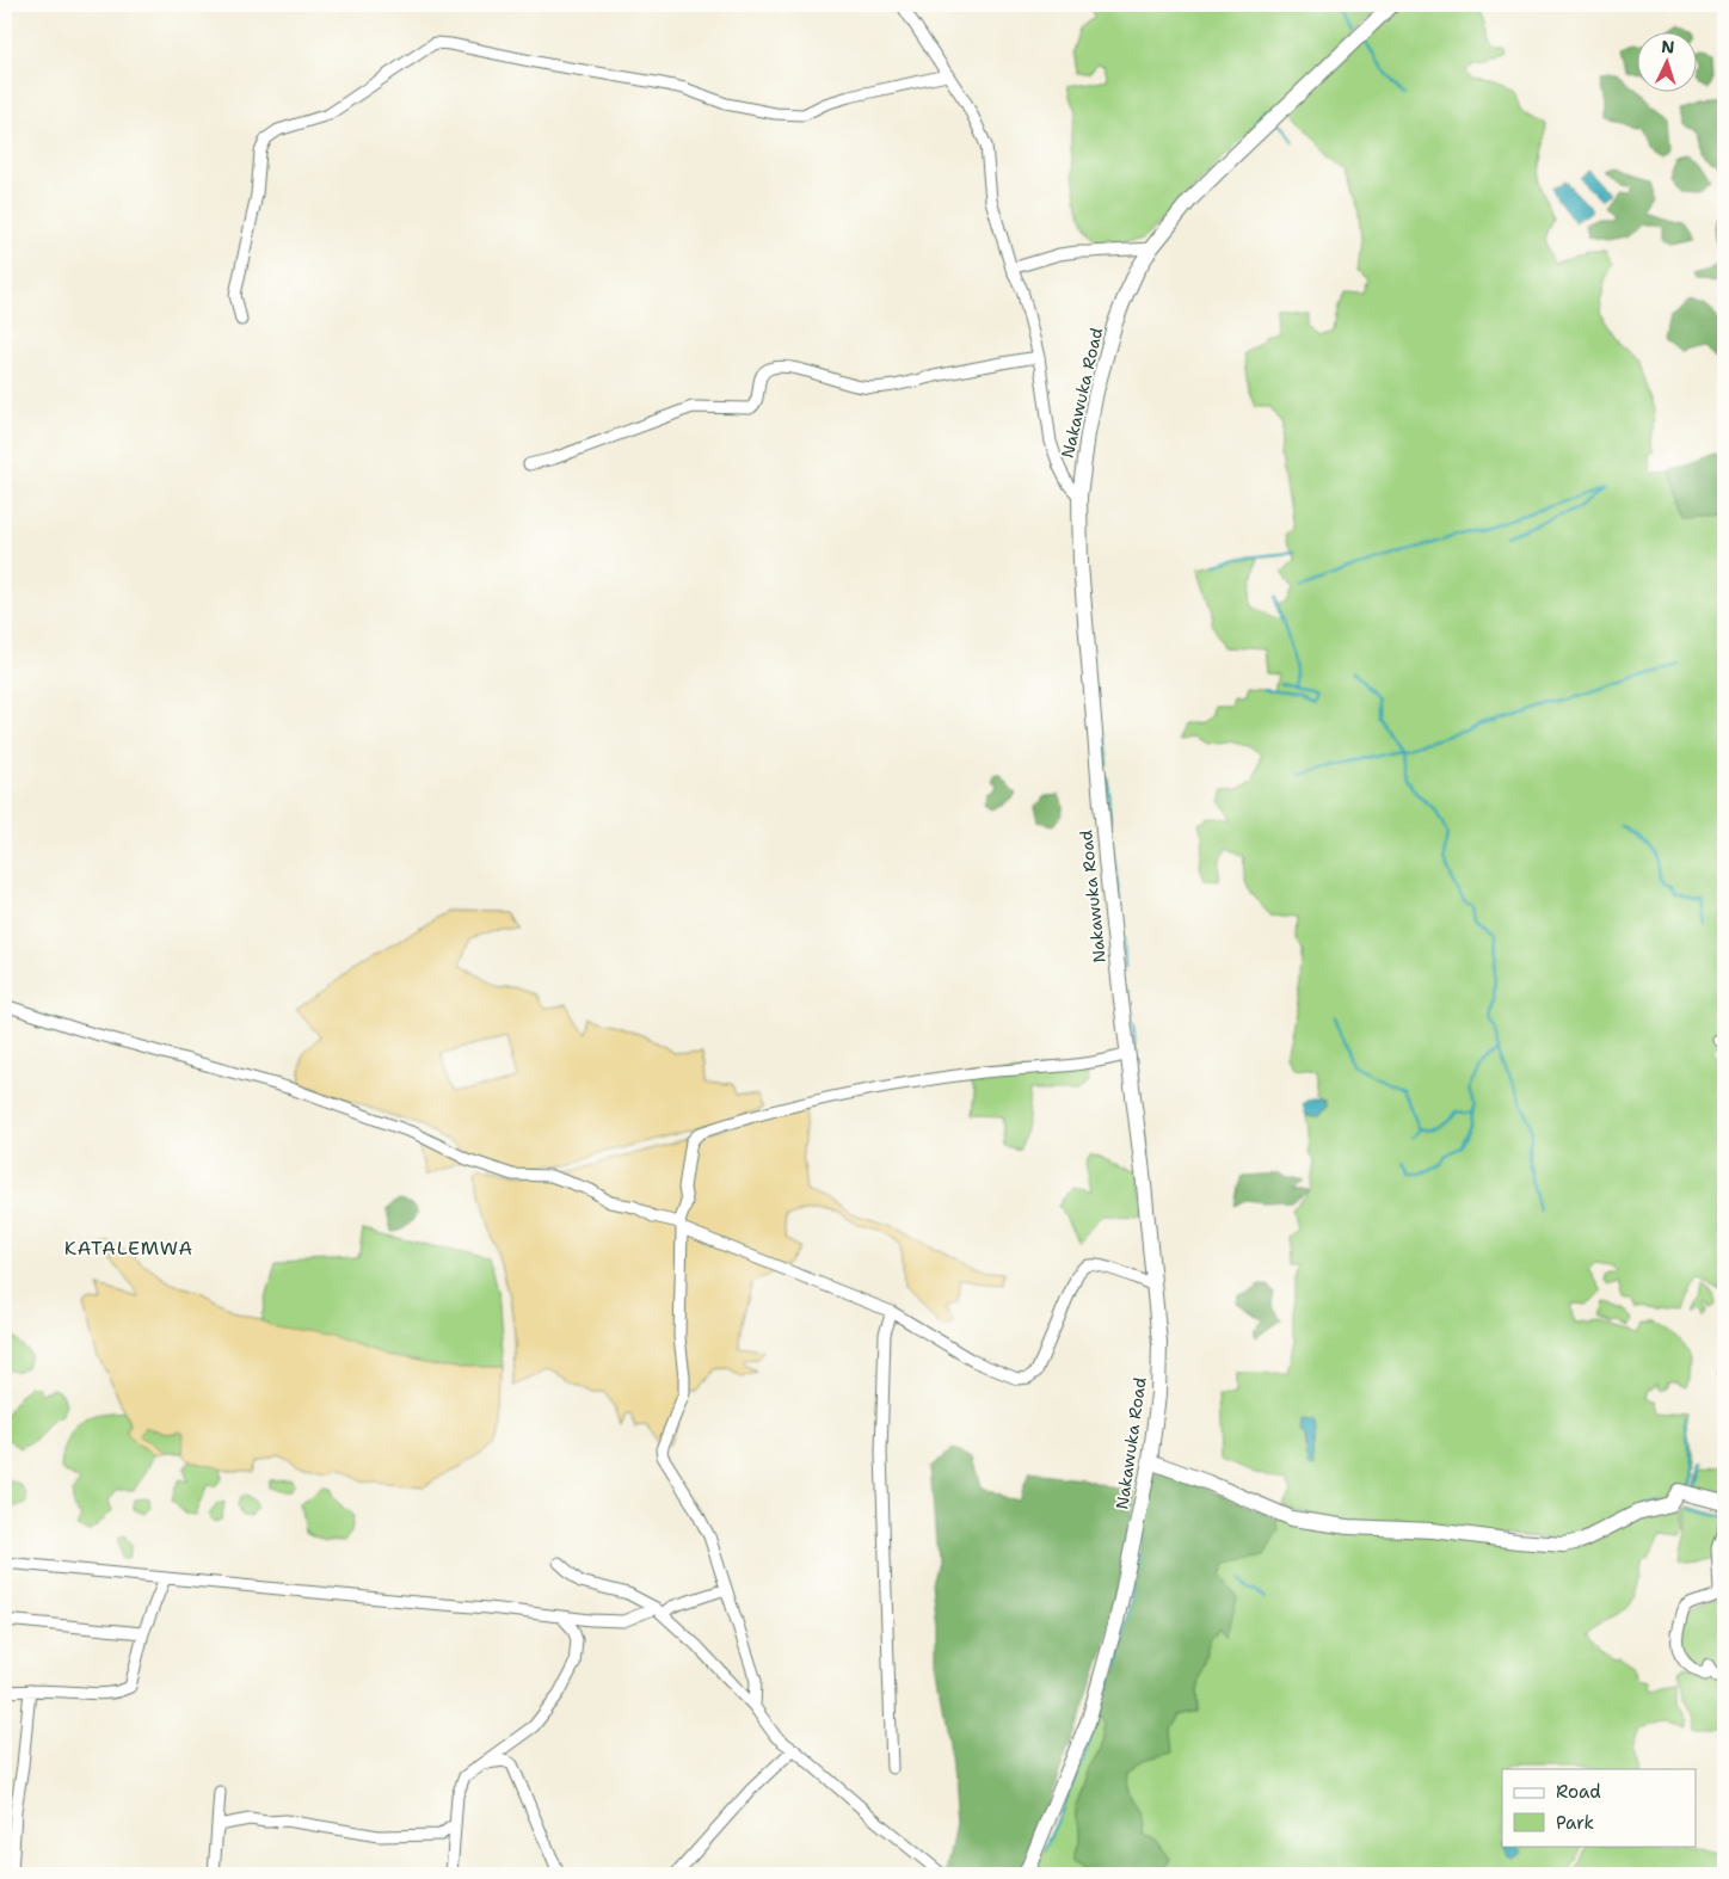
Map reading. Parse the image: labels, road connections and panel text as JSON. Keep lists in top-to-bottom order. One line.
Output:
{"streets":{"main road":["Nakawuka Road"]},"districts":["KATALEMWA"],"legend":["Road","Park"],"north":"top"}
